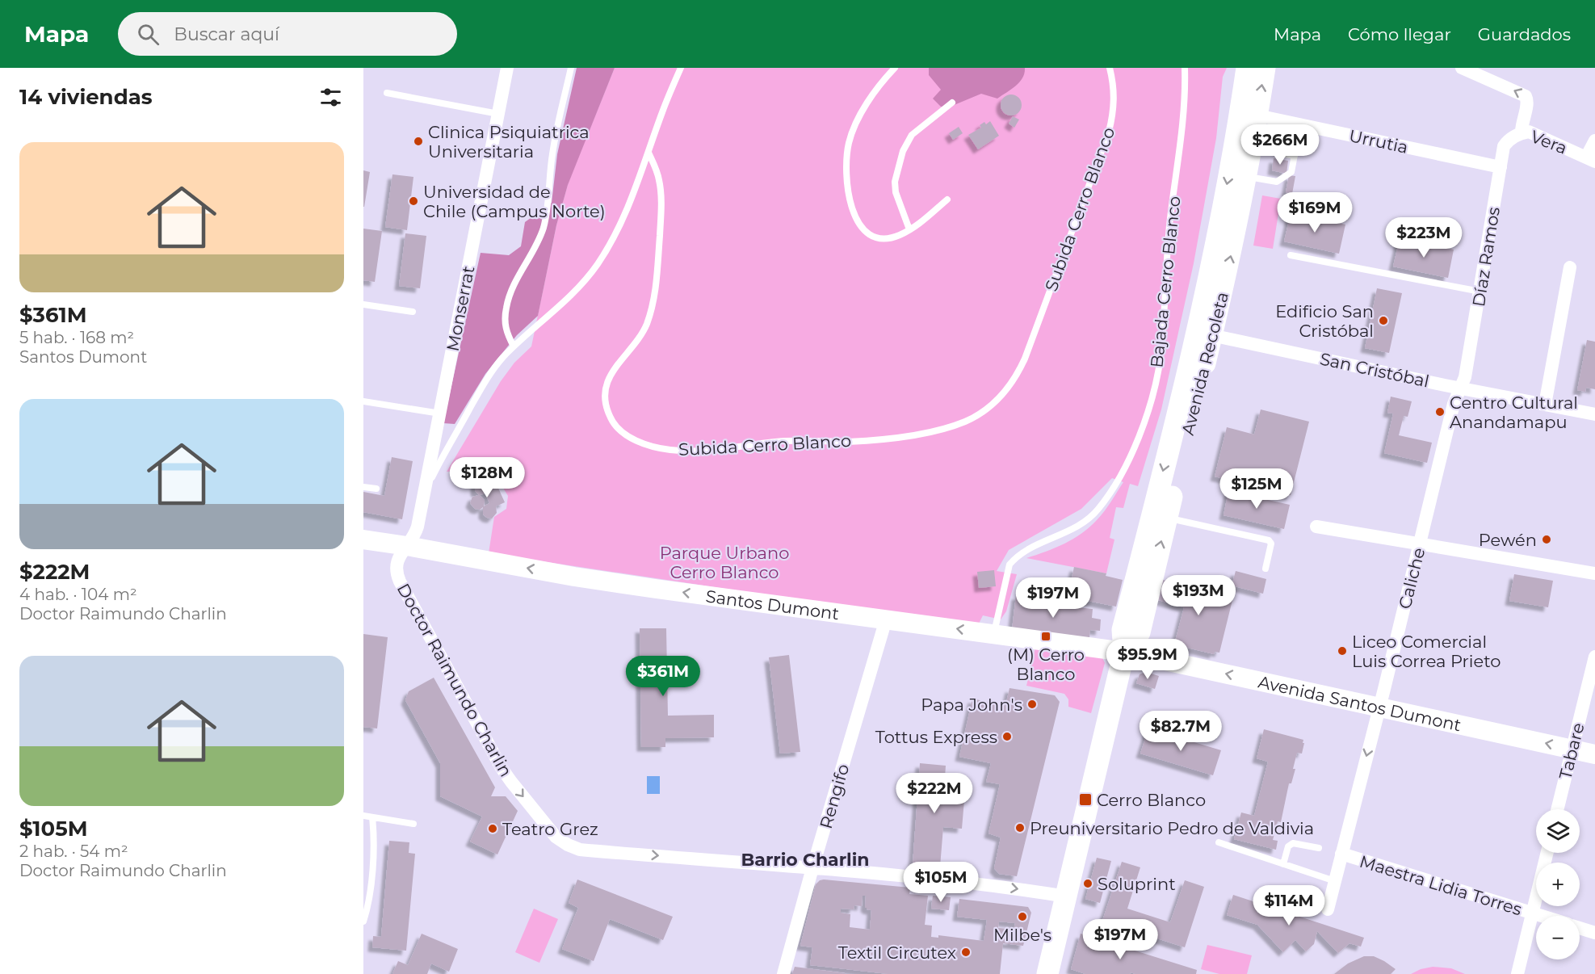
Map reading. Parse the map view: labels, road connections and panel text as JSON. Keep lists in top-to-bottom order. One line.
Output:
{"streets":{"main road":["Avenida Recoleta","Santos Dumont","Avenida Santos Dumont"],"street":["Urrutia","Vera","Díaz Ramos","Monserrat","San Cristóbal","Caliche","Doctor Raimundo Charlin","Tabare","Rengifo","Maestra Lidia Torres"],"lane":["Subida Cerro Blanco","Bajada Cerro Blanco"]},"crossings":[["Urrutia","Díaz Ramos"],["Urrutia","Avenida Recoleta"],["Vera","Díaz Ramos"],["Díaz Ramos","San Cristóbal"],["Díaz Ramos","Caliche"],["Bajada Cerro Blanco","Santos Dumont"],["Monserrat","Santos Dumont"],["Monserrat","Doctor Raimundo Charlin"],["Avenida Recoleta","San Cristóbal"],["Avenida Recoleta","Santos Dumont"],["Avenida Recoleta","Doctor Raimundo Charlin"],["Avenida Recoleta","Avenida Santos Dumont"],["San Cristóbal","Caliche"],["Caliche","Avenida Santos Dumont"],["Caliche","Maestra Lidia Torres"],["Santos Dumont","Doctor Raimundo Charlin"],["Santos Dumont","Avenida Santos Dumont"],["Santos Dumont","Rengifo"],["Doctor Raimundo Charlin","Rengifo"],["Avenida Santos Dumont","Tabare"]],"one_way":["Vera","Santos Dumont","Doctor Raimundo Charlin","Avenida Santos Dumont"],"districts":["Barrio Charlin"],"parks":["Parque Urbano Cerro Blanco"],"places":{"other":["Clinica Psiquiatrica Universitaria","Universidad de Chile (Campus Norte)","Edificio San Cristóbal","Centro Cultural Anandamapu","Pewén","Liceo Comercial Luis Correa Prieto","Papa John's","Tottus Express","Preuniversitario Pedro de Valdivia","Teatro Grez","Soluprint","Milbe's","Textil Circutex"],"transit":["(M) Cerro Blanco","Cerro Blanco"]},"page":{"header":"Mapa","search":"Buscar aquí","nav":["Mapa","Cómo llegar","Guardados"],"heading":"14 viviendas","price":["$266M","$169M","$223M","$128M","$125M","$193M","$197M","$95.9M","$361M","$82.7M","$222M","$105M","$114M","$197M"],"list":[{"name":"$361M","note":"5 hab. · 168 m² · Santos Dumont"},{"name":"$222M","note":"4 hab. · 104 m² · Doctor Raimundo Charlin"},{"name":"$105M","note":"2 hab. · 54 m² · Doctor Raimundo Charlin"}],"map_buttons":["+","−"]}}
